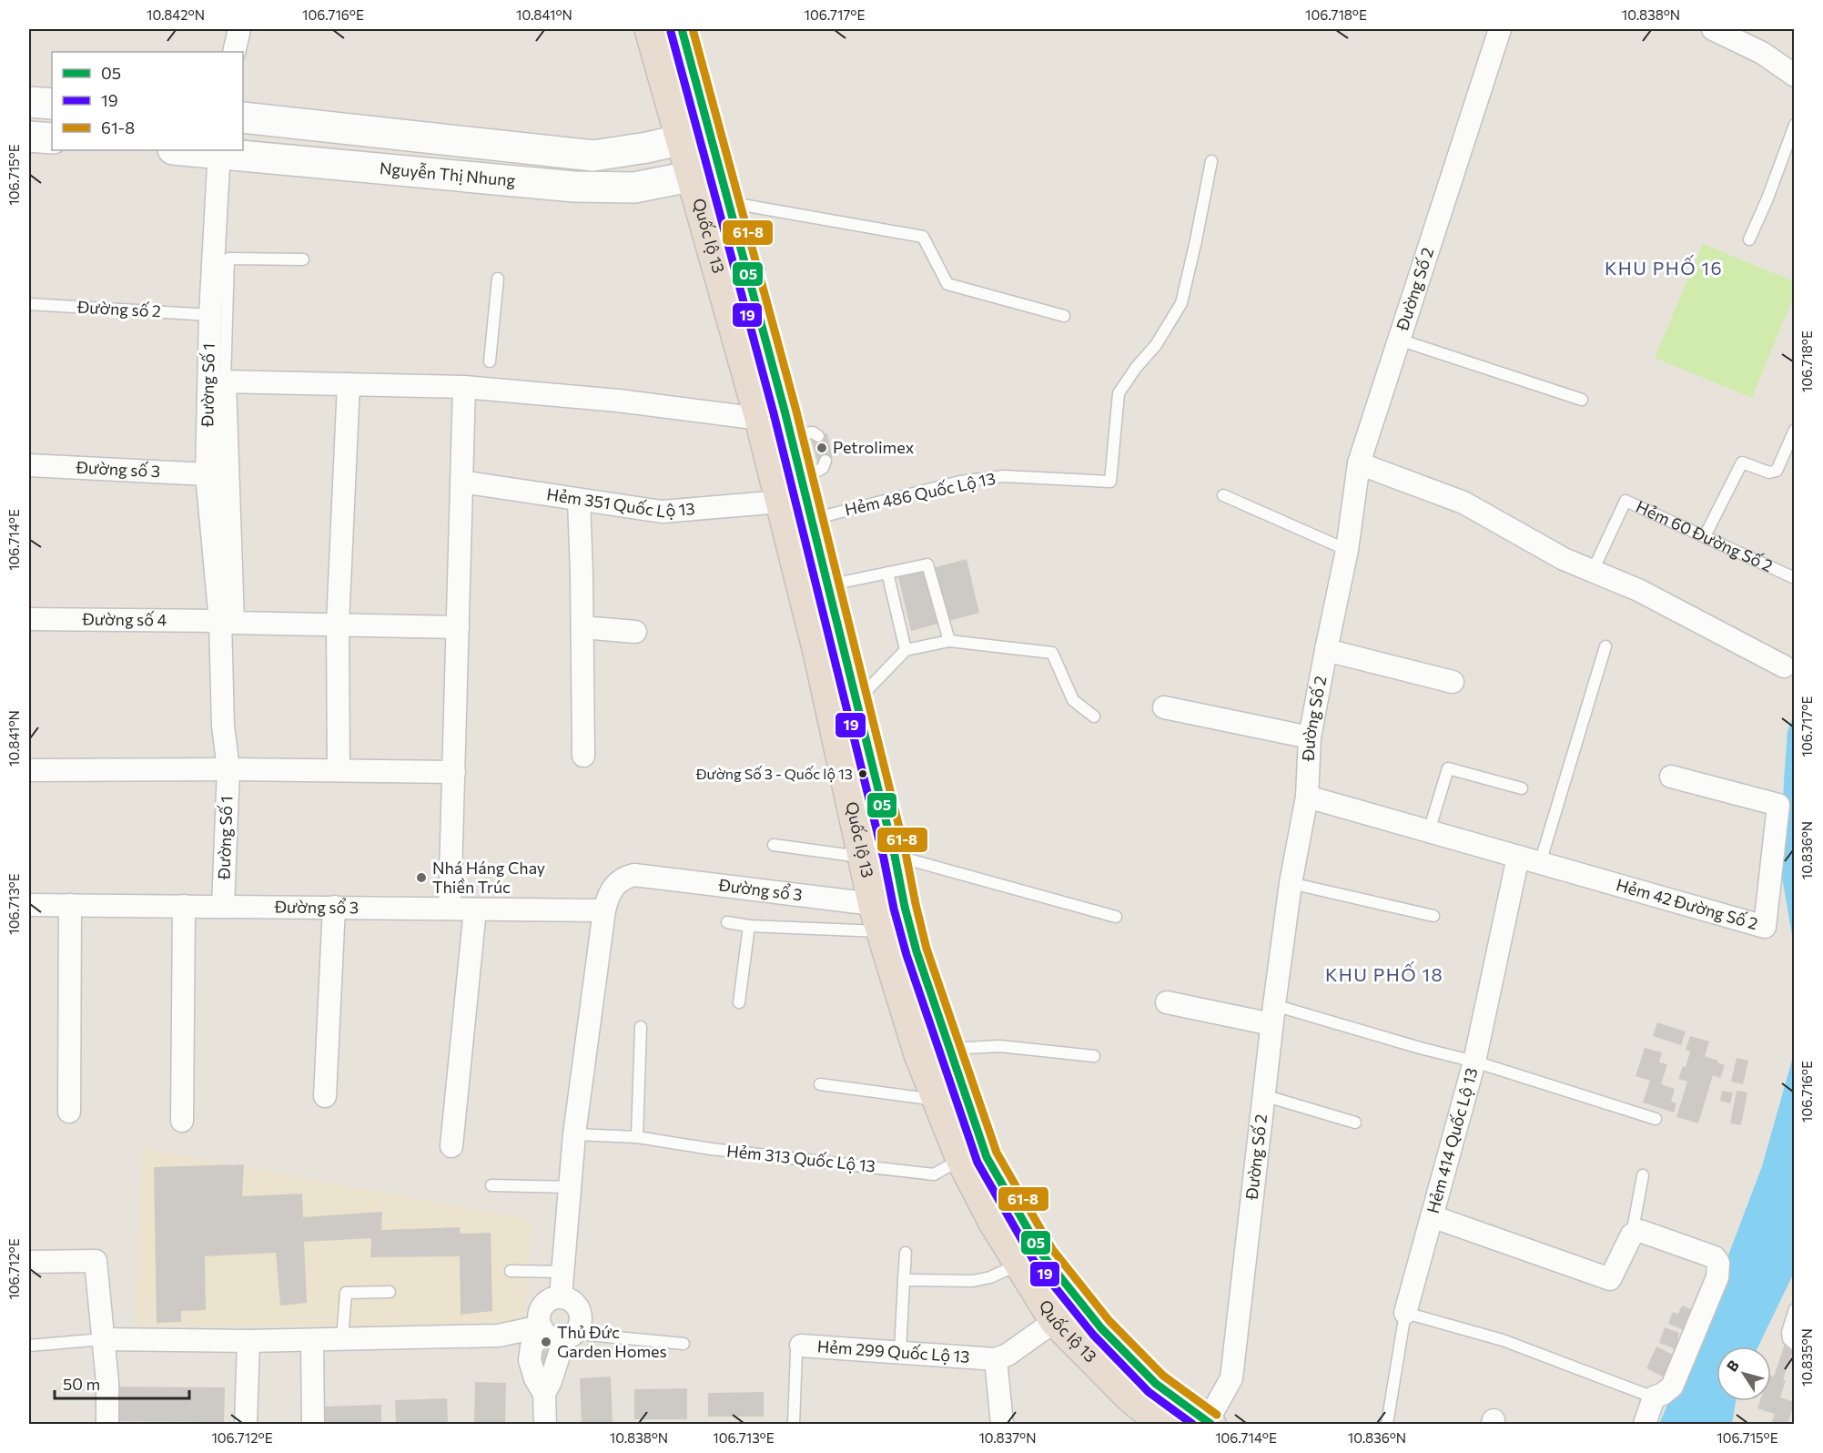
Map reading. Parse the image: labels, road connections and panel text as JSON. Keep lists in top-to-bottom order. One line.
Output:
{"streets":{"highway":["Quốc lộ 13"],"street":["Nguyễn Thị Nhung","Đường Số 2","Đường Số 1","Đường số 3","Hẻm 351 Quốc Lộ 13","Đường số 4","Đường sổ 3","Hẻm 42 Đường Số 2","Hẻm 414 Quốc Lộ 13","Hẻm 299 Quốc Lộ 13"],"lane":["Đường số 2","Hẻm 486 Quốc Lộ 13","Hẻm 60 Đường Số 2","Hẻm 313 Quốc Lộ 13"]},"crossings":[["Nguyễn Thị Nhung","Quốc lộ 13"],["Nguyễn Thị Nhung","Đường Số 1"],["Quốc lộ 13","Đường Số 2"],["Quốc lộ 13","Hẻm 486 Quốc Lộ 13"],["Quốc lộ 13","Hẻm 351 Quốc Lộ 13"],["Quốc lộ 13","Đường sổ 3"],["Quốc lộ 13","Hẻm 313 Quốc Lộ 13"],["Đường Số 2","Hẻm 42 Đường Số 2"],["Đường số 2","Đường Số 1"],["Đường Số 1","Đường số 3"],["Đường Số 1","Đường số 4"],["Đường Số 1","Đường sổ 3"],["Đường sổ 3","Hẻm 313 Quốc Lộ 13"],["Hẻm 42 Đường Số 2","Hẻm 414 Quốc Lộ 13"]],"districts":["KHU PHỐ 16","KHU PHỐ 18"],"places":["Petrolimex","Đường Số 3 - Quốc lộ 13","Nhá Háng Chay Thiền Trúc","Thủ Đức Garden Homes"],"lines":["transit line 05","transit line 61-8","transit line 19"],"legend":["05","19","61-8"],"scale_bar":"50 m","north":"top left","coordinates":["10.842°N","106.716°E","10.841°N","106.717°E","106.718°E","10.838°N","106.715°E","106.714°E","10.836°N","106.713°E","106.712°E","10.835°N","10.837°N"]}
